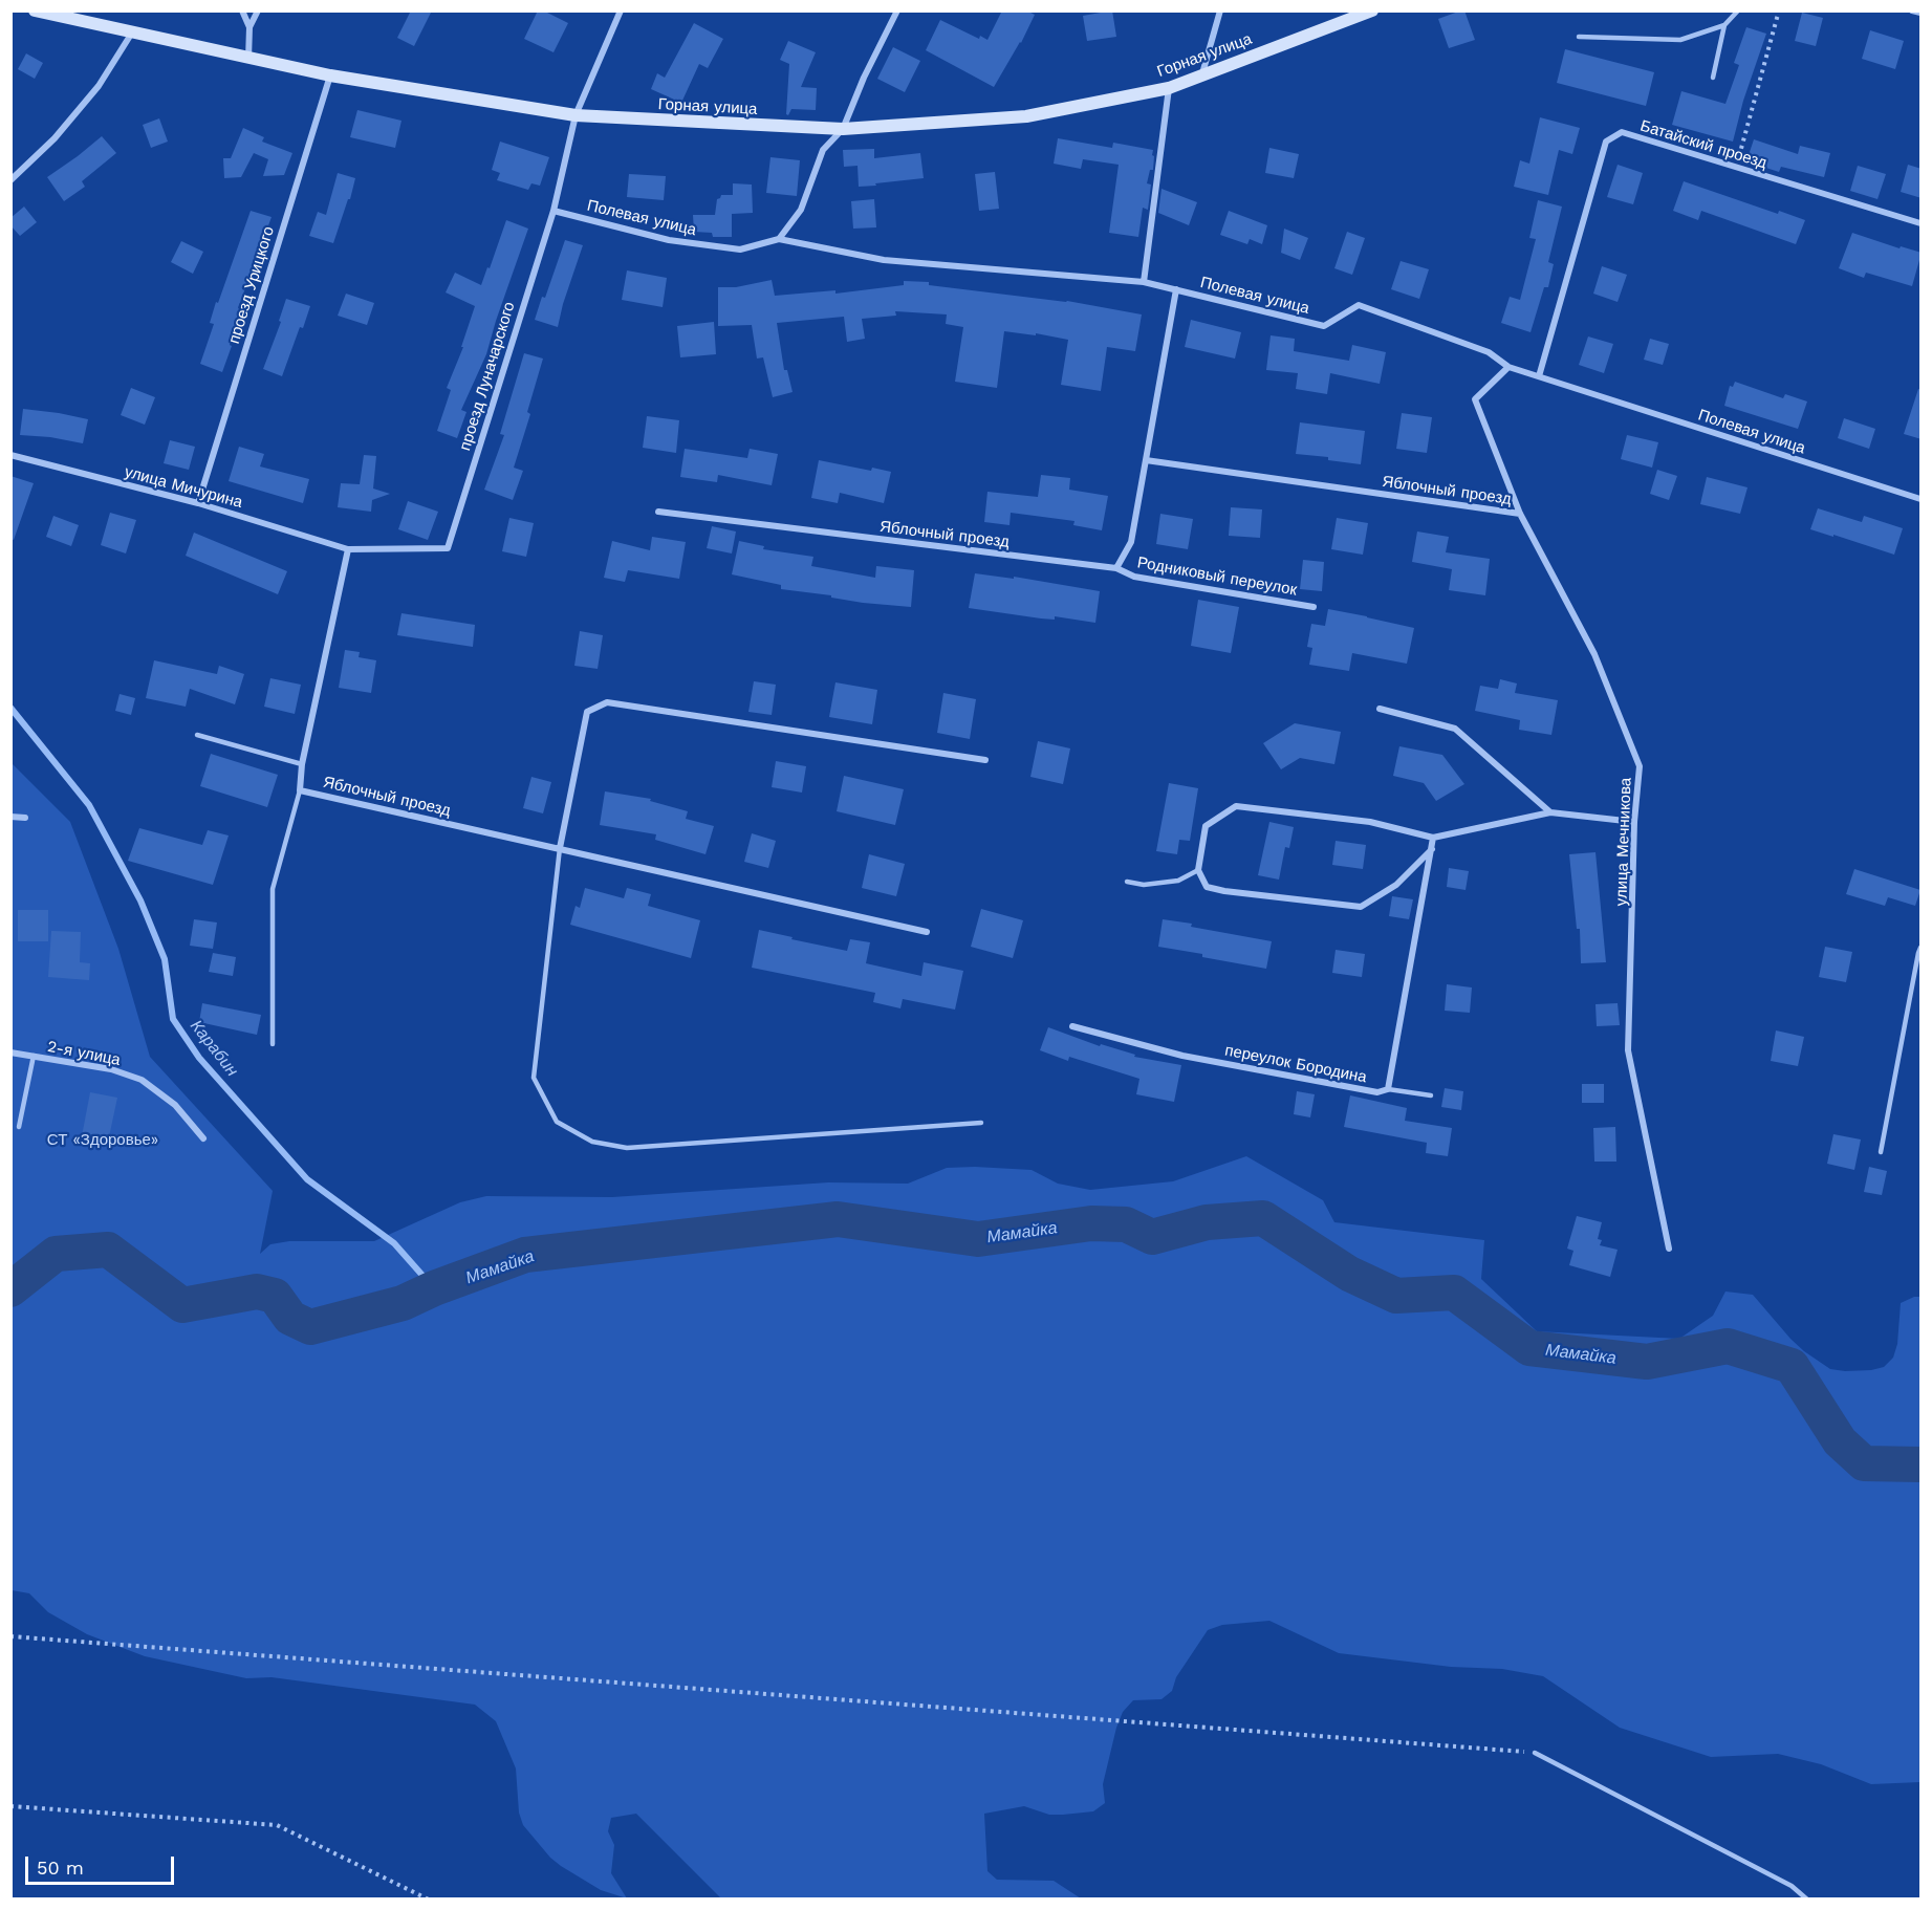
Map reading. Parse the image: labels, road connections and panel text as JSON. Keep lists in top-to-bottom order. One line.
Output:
{"streets":{"street":["Горная улица","Батайский проезд","Полевая улица","проезд Урицкого","проезд Луначарского","улица Мичурина","Яблочный проезд","Родниковый переулок","улица Мечникова","2-я улица","переулок Бородина"]},"crossings":[["Горная улица","проезд Урицкого"],["Горная улица","проезд Луначарского"],["Батайский проезд","Полевая улица"],["Полевая улица","проезд Луначарского"],["Полевая улица","улица Мечникова"],["проезд Урицкого","улица Мичурина"],["проезд Луначарского","улица Мичурина"],["проезд Луначарского","Яблочный проезд"],["улица Мичурина","Яблочный проезд"],["Яблочный проезд","Родниковый переулок"],["Яблочный проезд","улица Мечникова"]],"water":["Карабин","Мамайка"],"parks":["СТ «Здоровье»"],"scale_bar":"50 m"}
